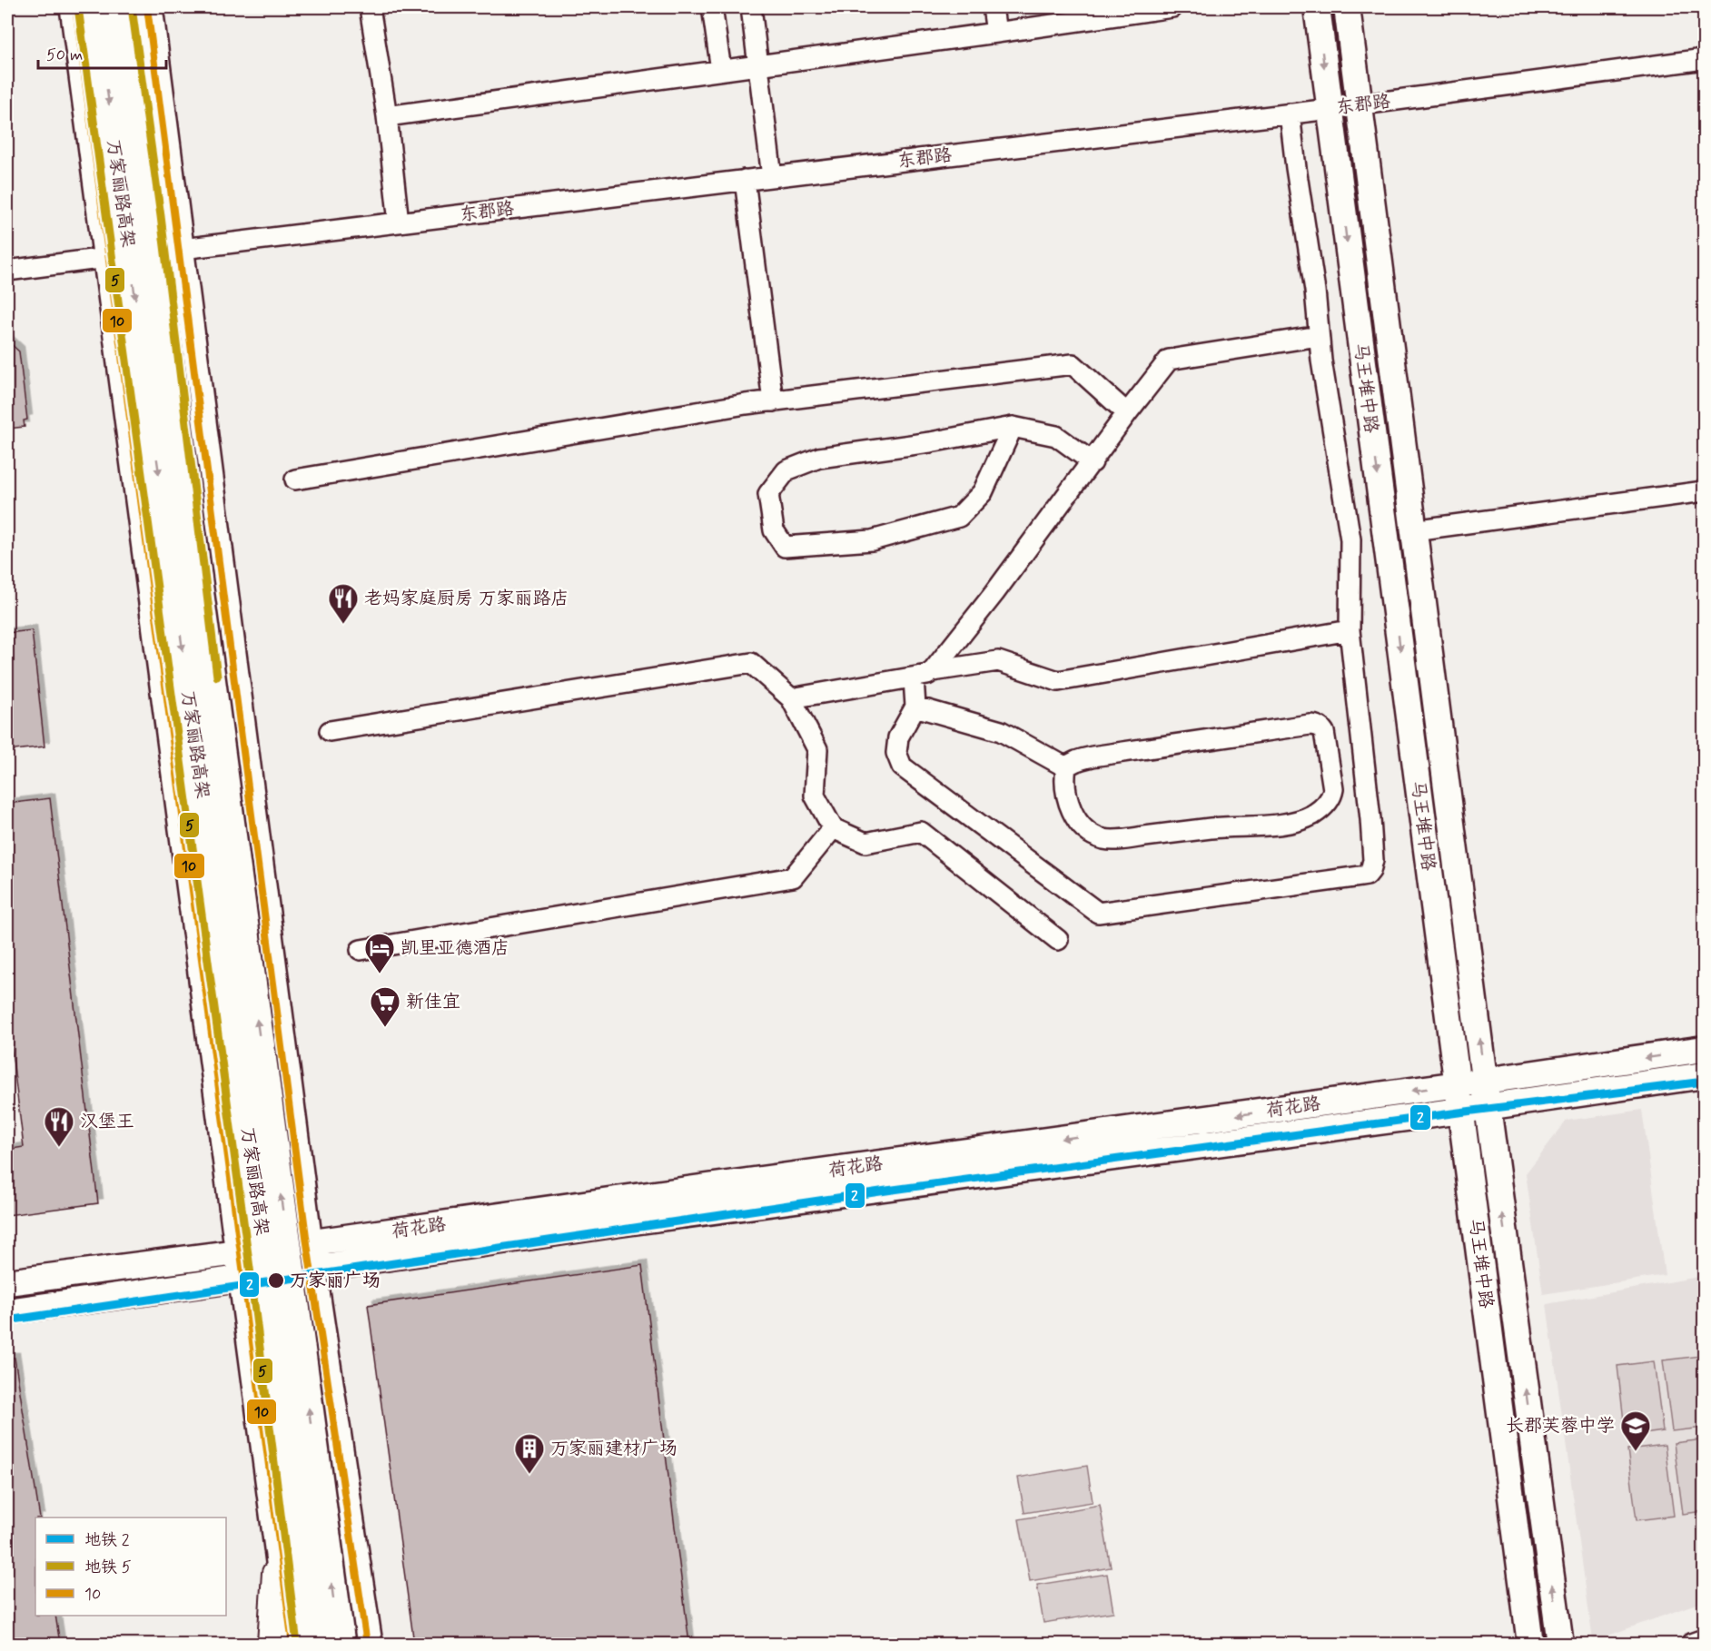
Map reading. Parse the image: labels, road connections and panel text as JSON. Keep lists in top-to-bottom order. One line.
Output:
{"streets":{"main road":["万家丽路高架","马王堆中路","荷花路"],"street":["东郡路"]},"crossings":[["东郡路","马王堆中路"],["马王堆中路","荷花路"]],"places":{"restaurant":["老妈家庭厨房 万家丽路店","汉堡王"],"hotel":["凯里亚德酒店"],"supermarket":["新佳宜"],"other":["万家丽广场"],"school or university":["长郡芙蓉中学"],"building":["万家丽建材广场"]},"lines":["metro line 5","transit line 10","metro line 2"],"legend":["地铁 2","地铁 5","10"],"scale_bar":"50 m"}
